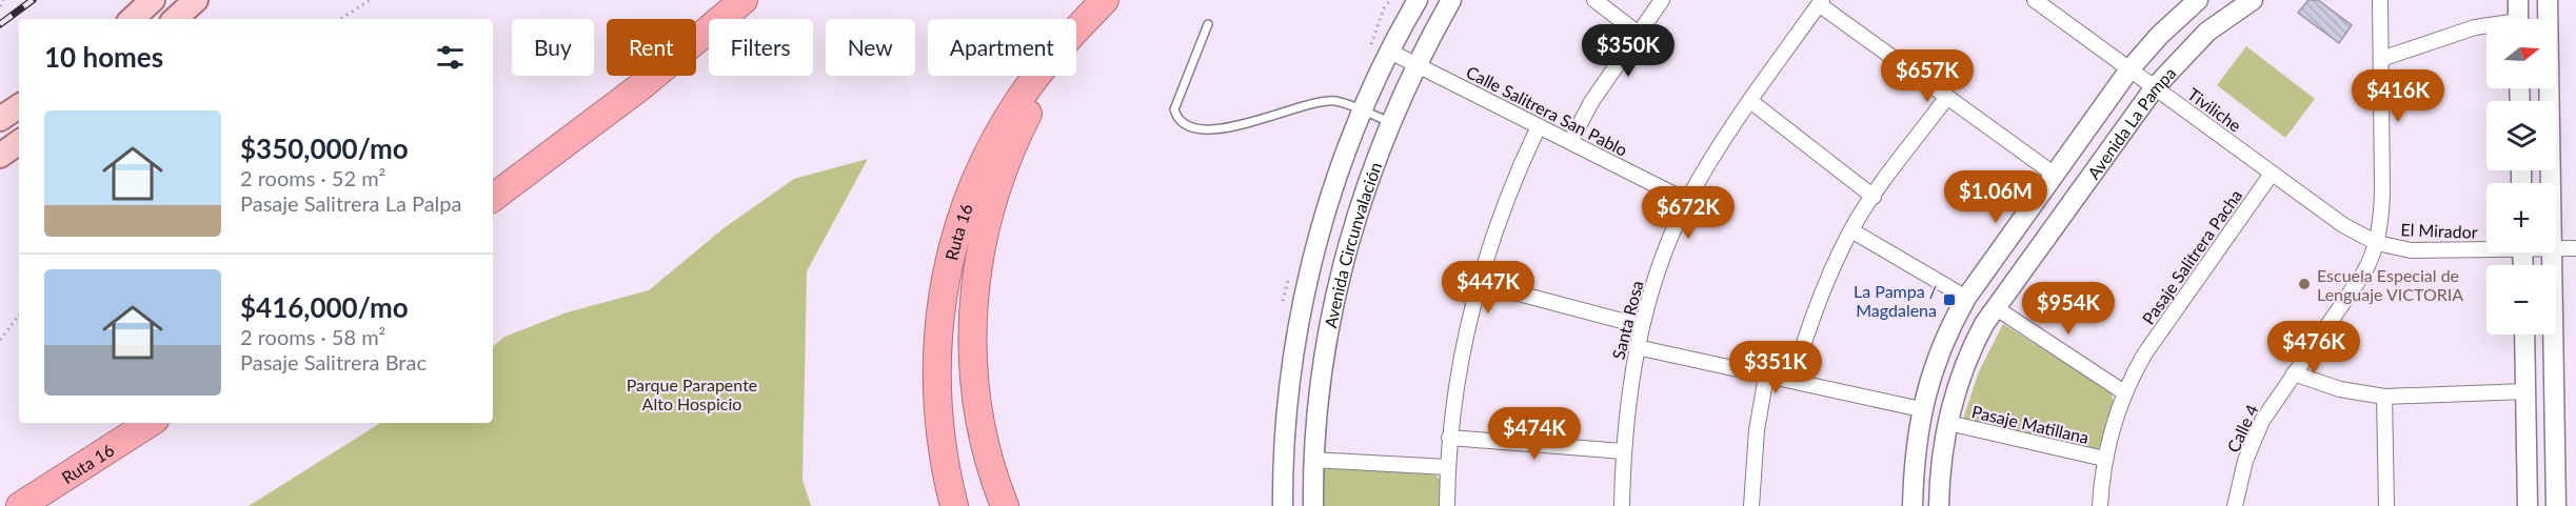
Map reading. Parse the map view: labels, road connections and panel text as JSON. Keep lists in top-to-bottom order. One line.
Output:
{"streets":{"highway":["Ruta 16"],"street":["Tiviliche","Calle Salitrera San Pablo","Avenida La Pampa","El Mirador","Avenida Circunvalación","Pasaje Salitrera Pacha","Santa Rosa","Pasaje Matillana","Calle 4"]},"crossings":[["Tiviliche","Avenida La Pampa"],["Tiviliche","El Mirador"],["Tiviliche","Pasaje Salitrera Pacha"],["Tiviliche","Calle 4"],["Calle Salitrera San Pablo","Avenida Circunvalación"],["Calle Salitrera San Pablo","Santa Rosa"],["Avenida La Pampa","Pasaje Matillana"],["El Mirador","Calle 4"],["Pasaje Salitrera Pacha","Pasaje Matillana"]],"parks":["Parque Parapente Alto Hospicio"],"places":{"other":["Escuela Especial de Lenguaje VICTORIA"],"transit":["La Pampa / Magdalena"]},"north":"right","page":{"map_buttons":["+","−"],"chip":["Buy","Rent","Filters","New","Apartment"],"heading":"10 homes","price":["$350K","$657K","$416K","$1.06M","$672K","$447K","$954K","$476K","$351K","$474K"],"list":[{"name":"$350,000/mo","note":"2 rooms · 52 m² · Pasaje Salitrera La Palpa"},{"name":"$416,000/mo","note":"2 rooms · 58 m² · Pasaje Salitrera Brac"}]}}
